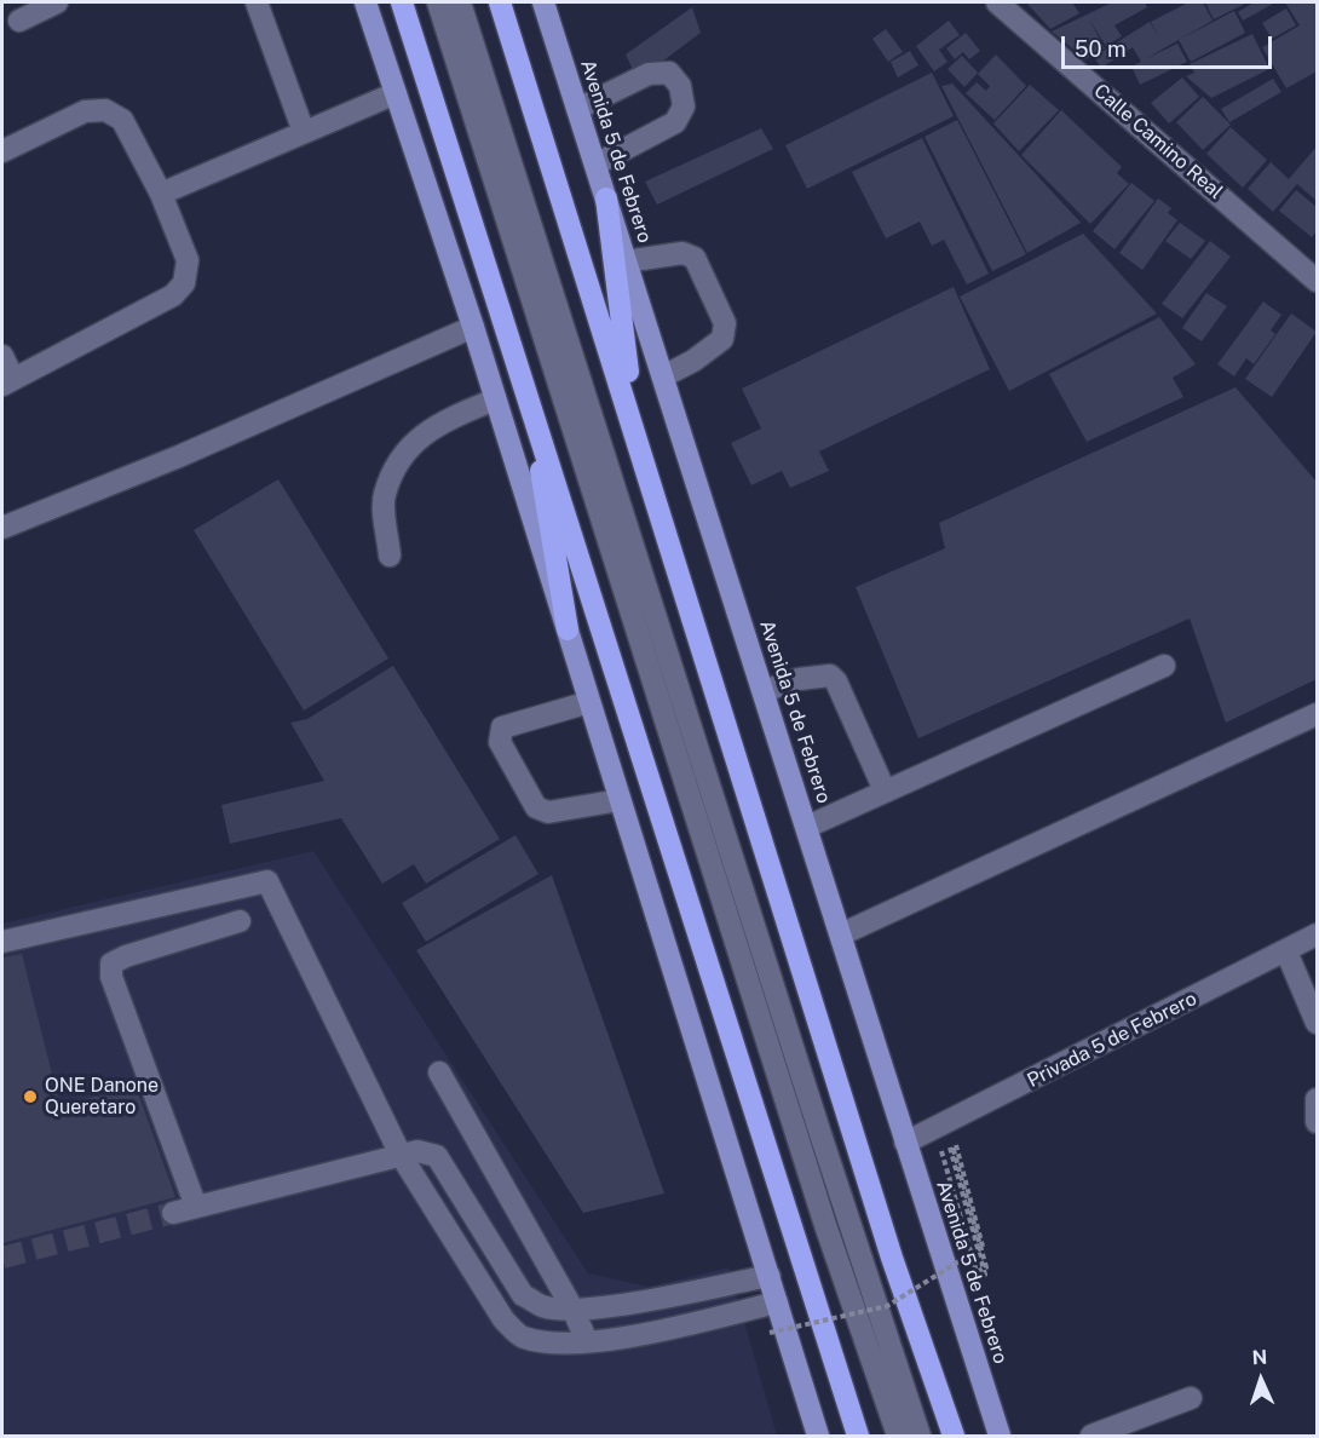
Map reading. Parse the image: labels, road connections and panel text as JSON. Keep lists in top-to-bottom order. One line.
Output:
{"streets":{"main road":["Avenida 5 de Febrero"],"street":["Calle Camino Real","Privada 5 de Febrero"]},"crossings":[["Avenida 5 de Febrero","Privada 5 de Febrero"]],"places":["ONE Danone Queretaro"],"scale_bar":"50 m","north":"top"}
